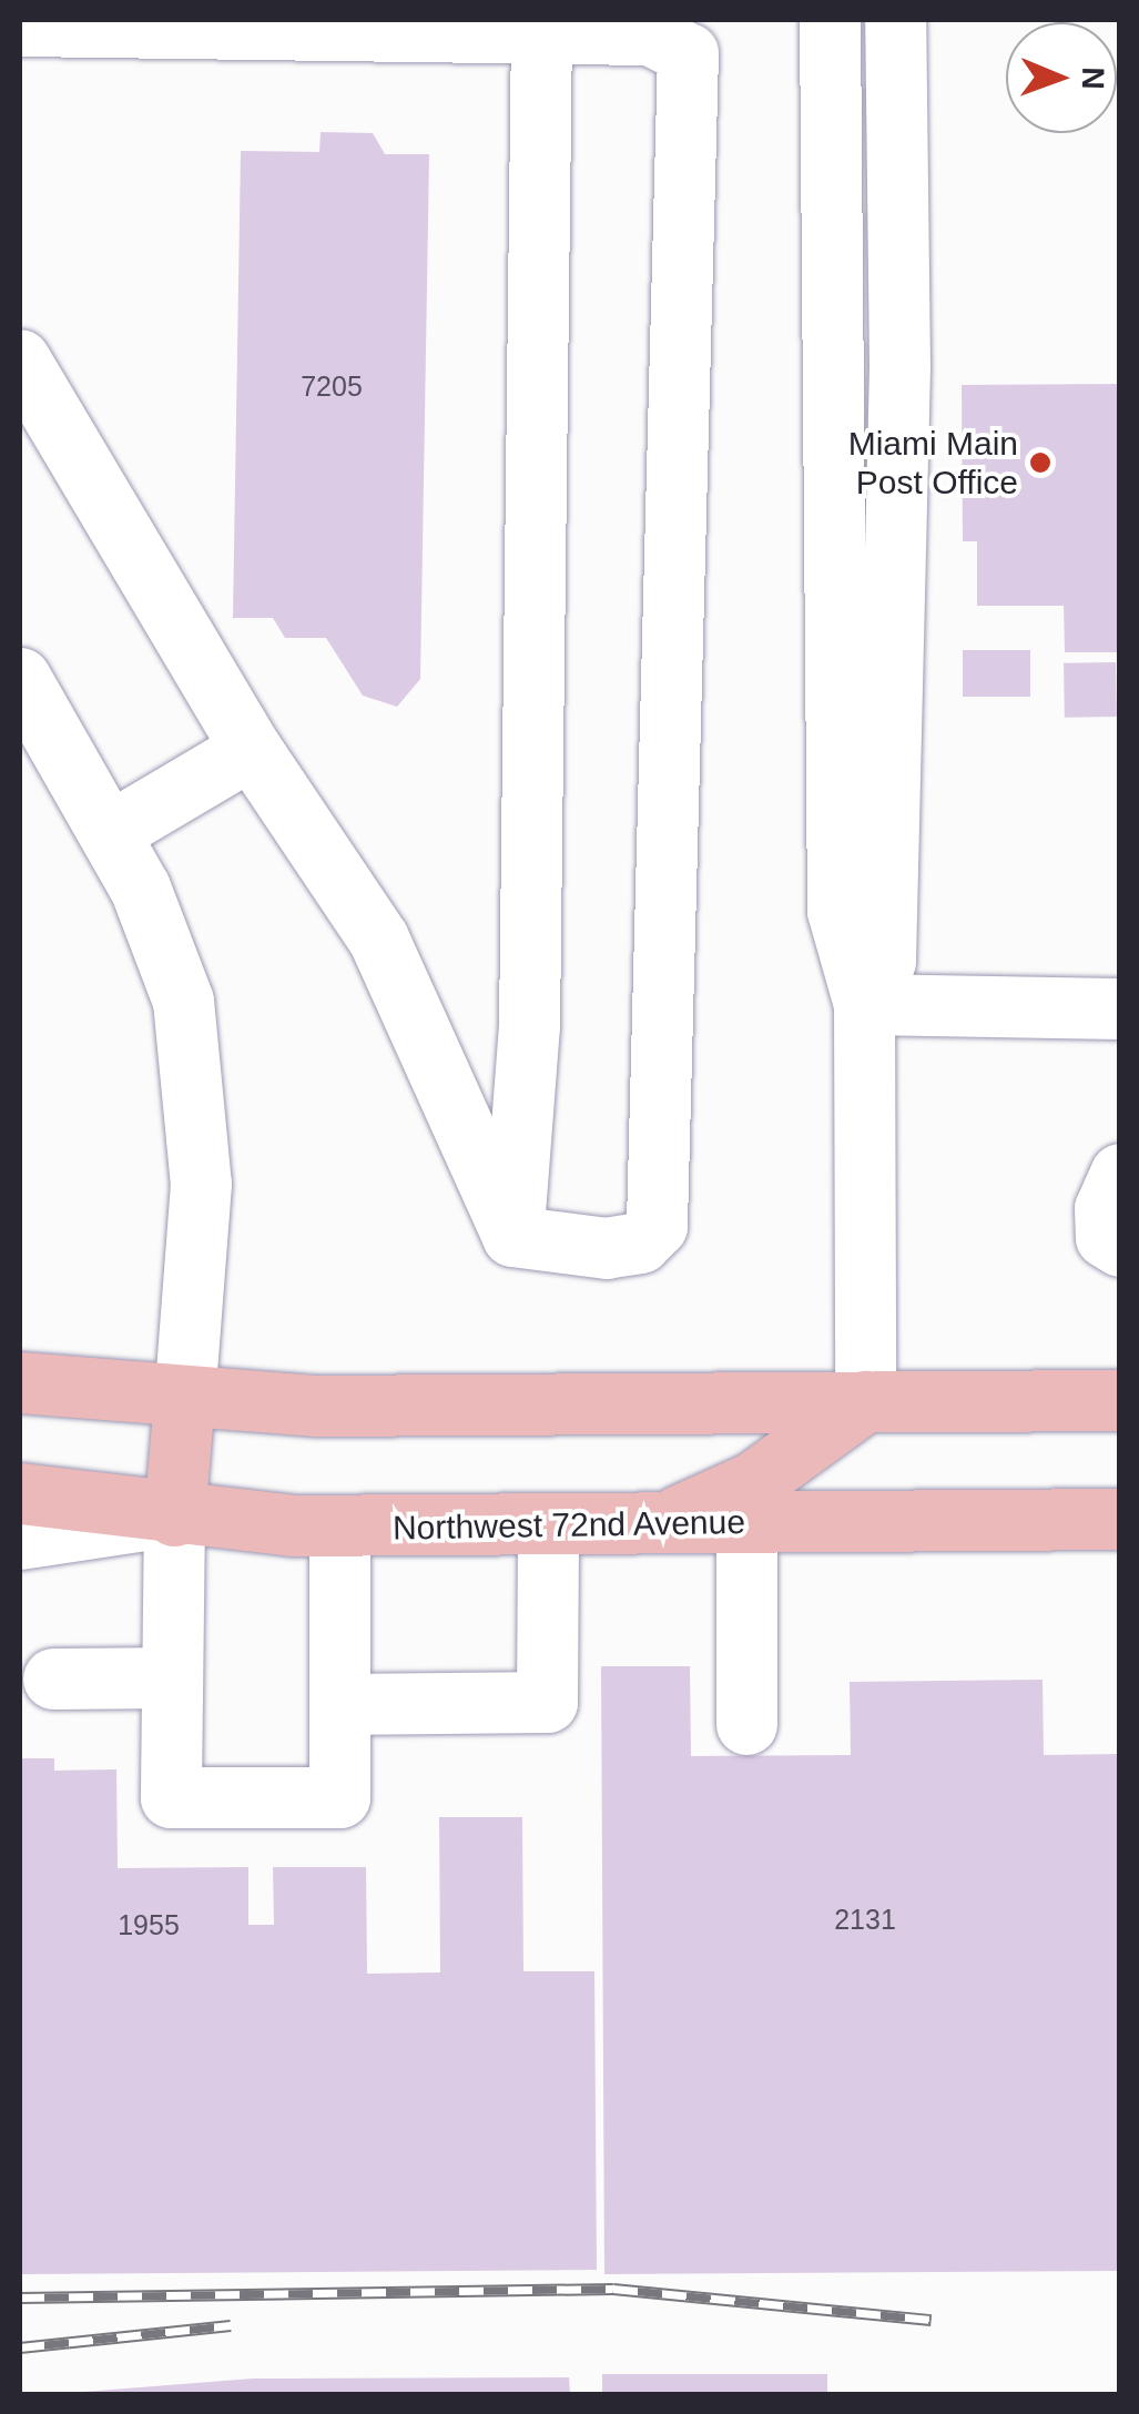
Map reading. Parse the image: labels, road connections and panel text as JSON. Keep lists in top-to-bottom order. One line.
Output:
{"streets":{"main road":["Northwest 72nd Avenue"]},"places":["Miami Main Post Office"],"house_numbers":["7205","2131","1955"],"north":"right"}
